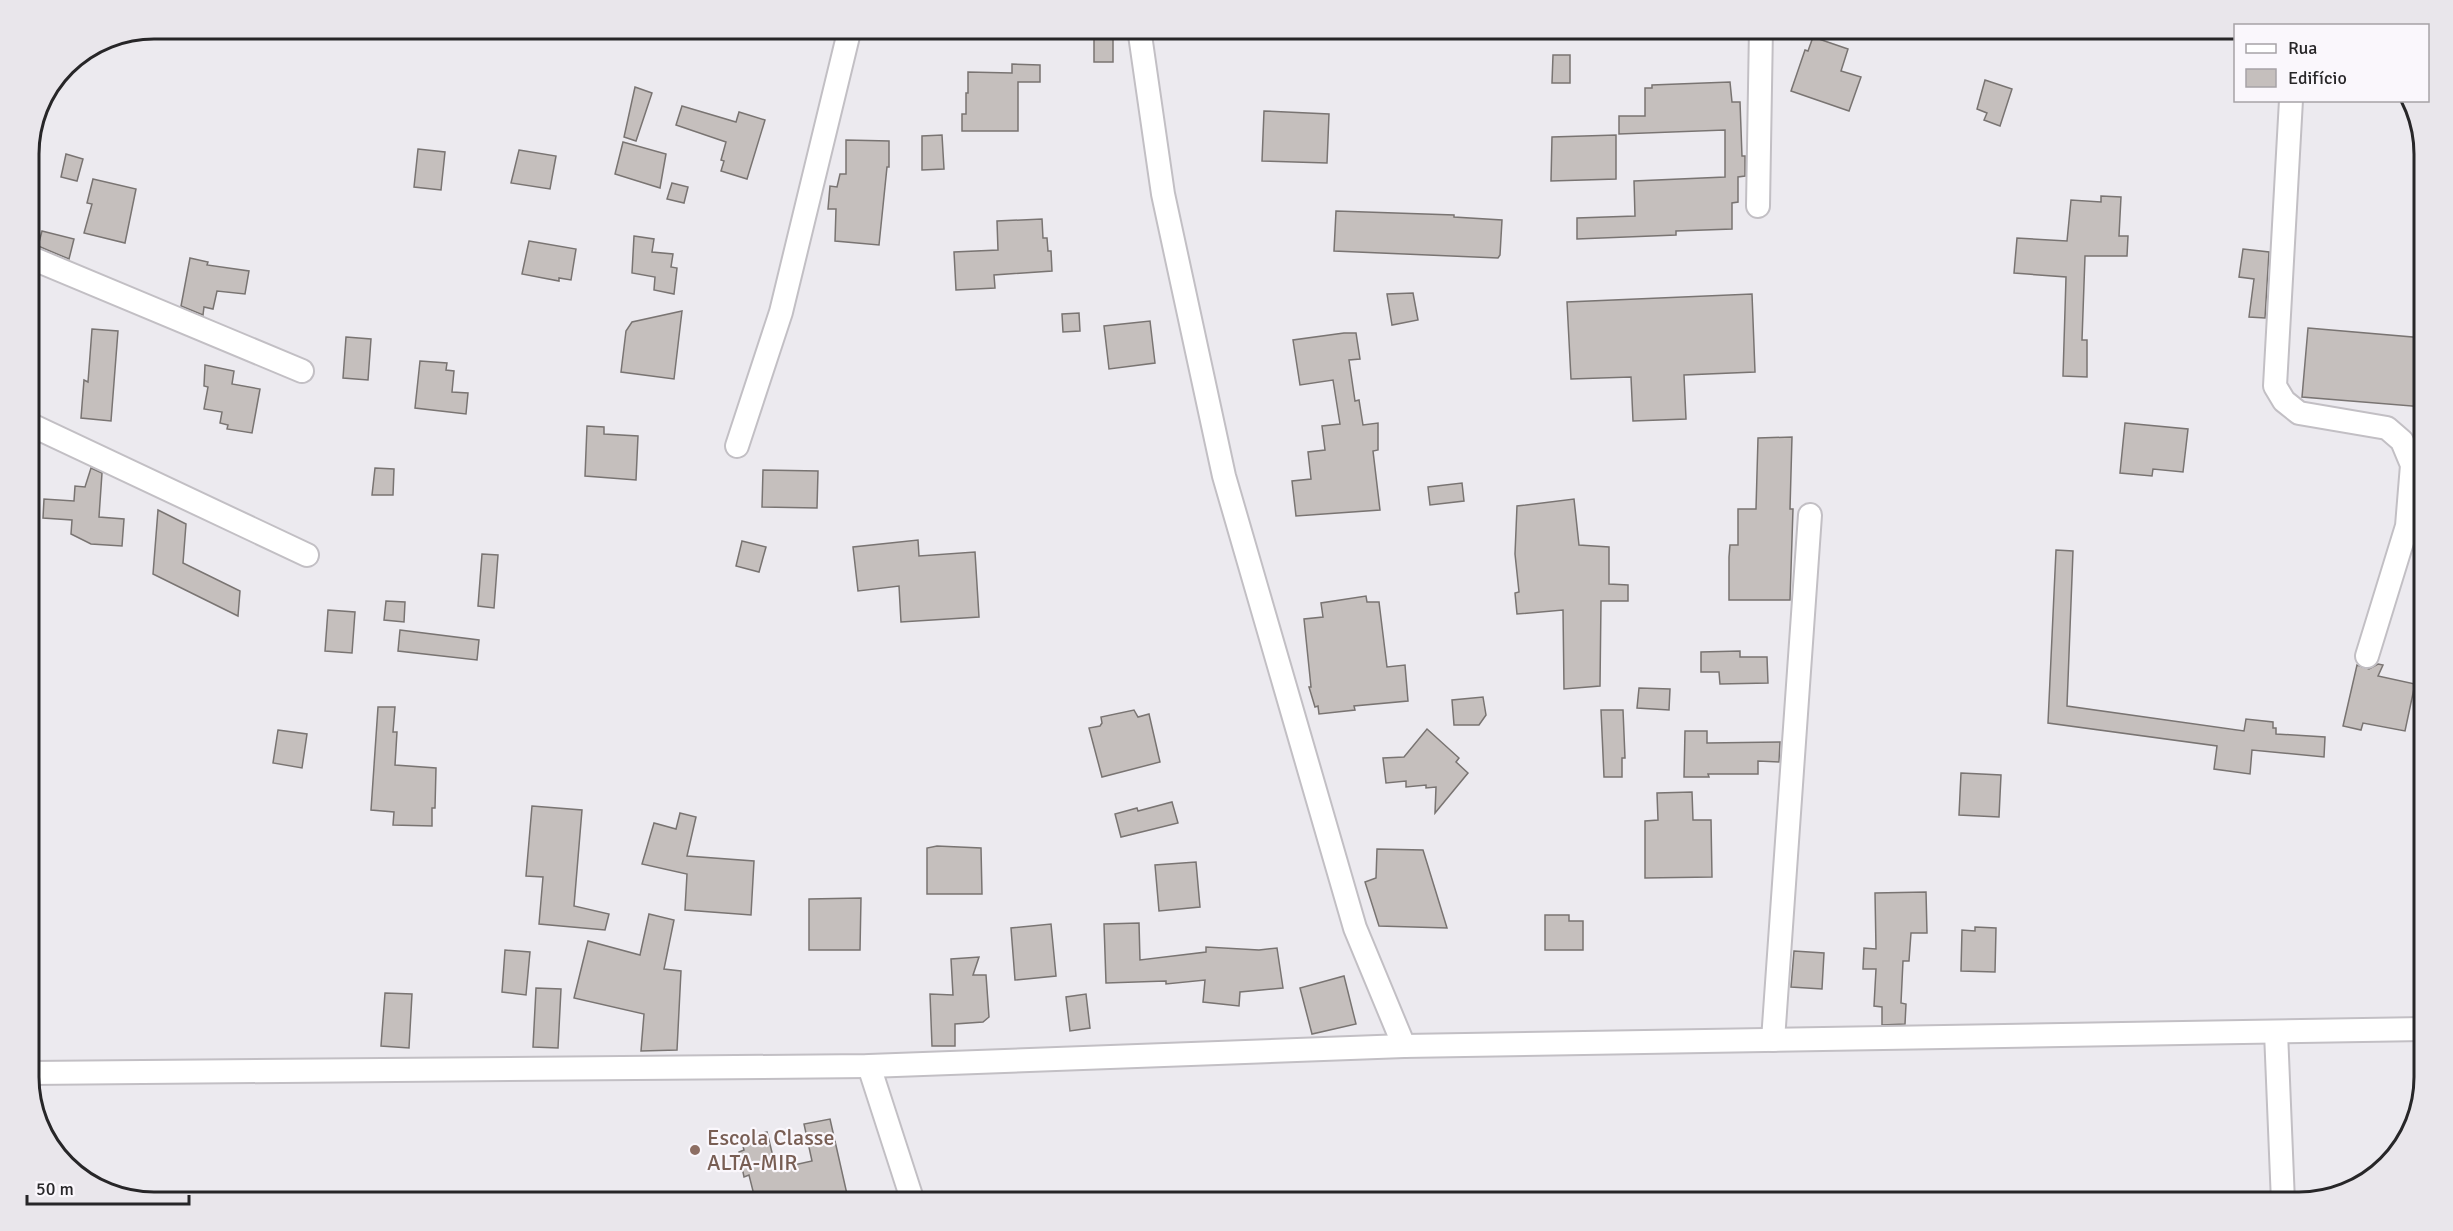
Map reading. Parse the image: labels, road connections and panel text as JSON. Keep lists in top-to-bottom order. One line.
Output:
{"places":["Escola Classe ALTA-MIR"],"legend":["Rua","Edifício"],"scale_bar":"50 m"}
